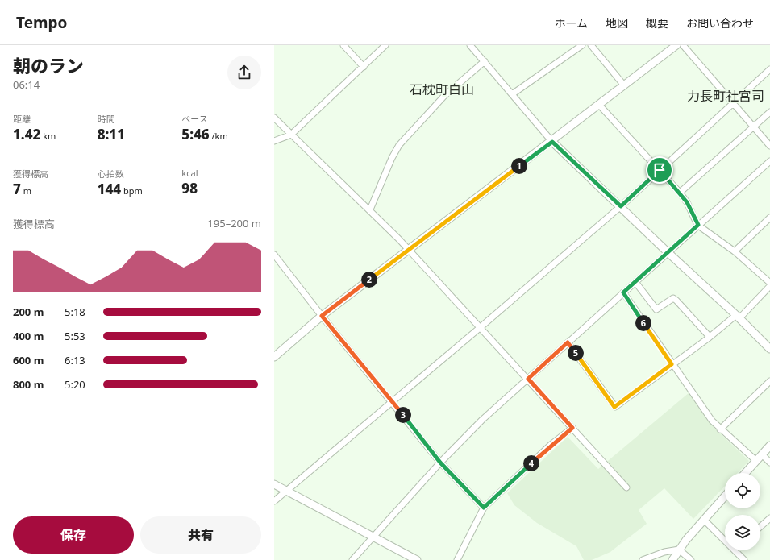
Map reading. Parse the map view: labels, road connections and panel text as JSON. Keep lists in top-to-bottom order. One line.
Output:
{"districts":["石枕町白山","力長町社宮司"],"page":{"header":"Tempo","nav":["ホーム","地図","概要","お問い合わせ"],"heading":["朝のラン","06:14"],"stats":[["距離","1.42 km"],["時間","8:11"],["ペース","5:46 /km"],["獲得標高","7 m"],["心拍数","144 bpm"],["kcal","98"]],"pins":["1","2","6","5","3","4"],"chart":["獲得標高","195–200 m"],"list":[{"name":"200 m","note":"5:18"},{"name":"400 m","note":"5:53"},{"name":"600 m","note":"6:13"},{"name":"800 m","note":"5:20"}],"buttons":["保存","共有"]}}
